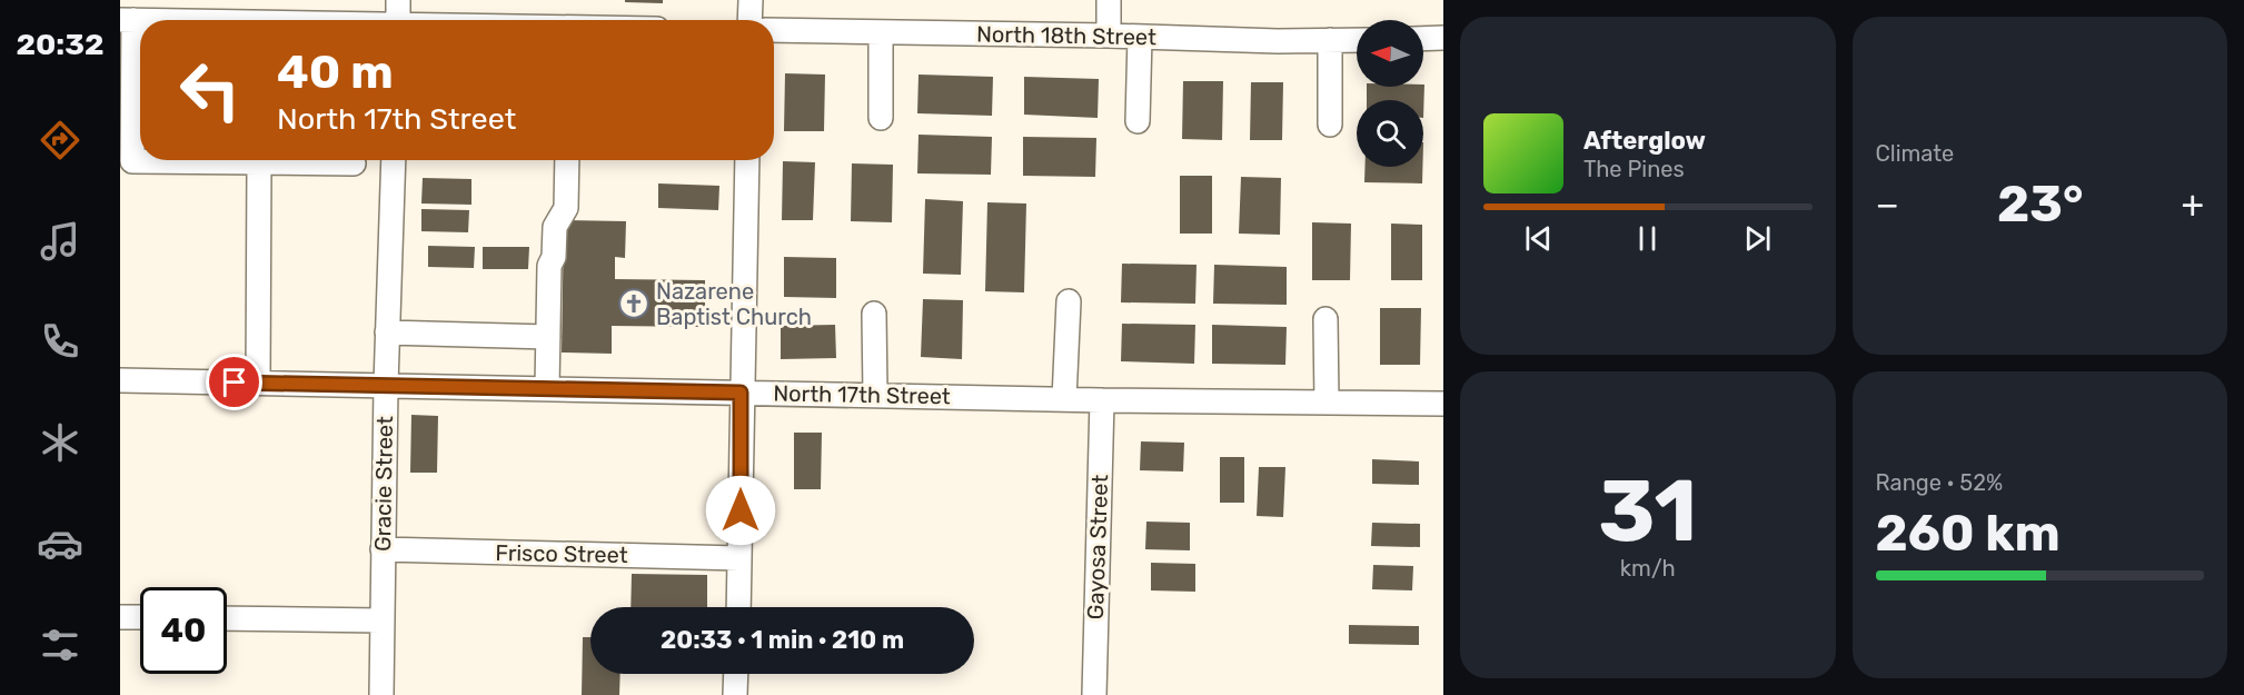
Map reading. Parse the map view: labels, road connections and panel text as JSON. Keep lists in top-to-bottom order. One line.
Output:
{"streets":{"street":["North 18th Street","North 17th Street","Gracie Street","Gayosa Street","Frisco Street"]},"crossings":[["North 17th Street","Gracie Street"],["North 17th Street","Gayosa Street"],["Gracie Street","Frisco Street"]],"places":{"church":["Nazarene Baptist Church"]},"north":"left","page":{"tabs":"20:32","tile":["Climate",["31","km/h"],["Range · 52%","260 km"]],"turn":["40 m","North 17th Street"],"song":["Afterglow","The Pines"],"heat":["−","23°","+"],"limit":"40","trip":"20:33 · 1 min · 210 m"}}
